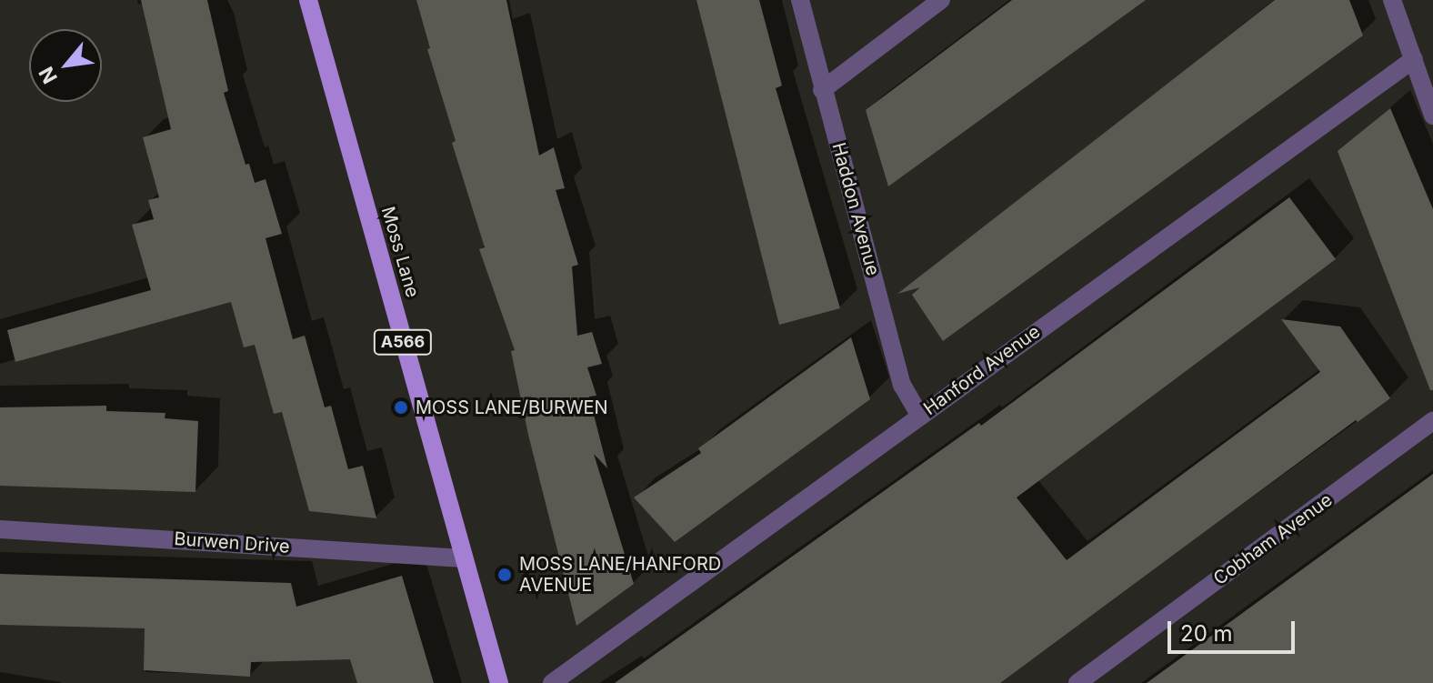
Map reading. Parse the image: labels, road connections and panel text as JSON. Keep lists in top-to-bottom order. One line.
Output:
{"streets":{"main road":["Moss Lane","A566"],"street":["Haddon Avenue","Hanford Avenue","Cobham Avenue","Burwen Drive"]},"crossings":[["Haddon Avenue","Hanford Avenue"],["Moss Lane","Burwen Drive"]],"places":["MOSS LANE/BURWEN","MOSS LANE/HANFORD AVENUE"],"scale_bar":"20 m","north":"bottom left"}
